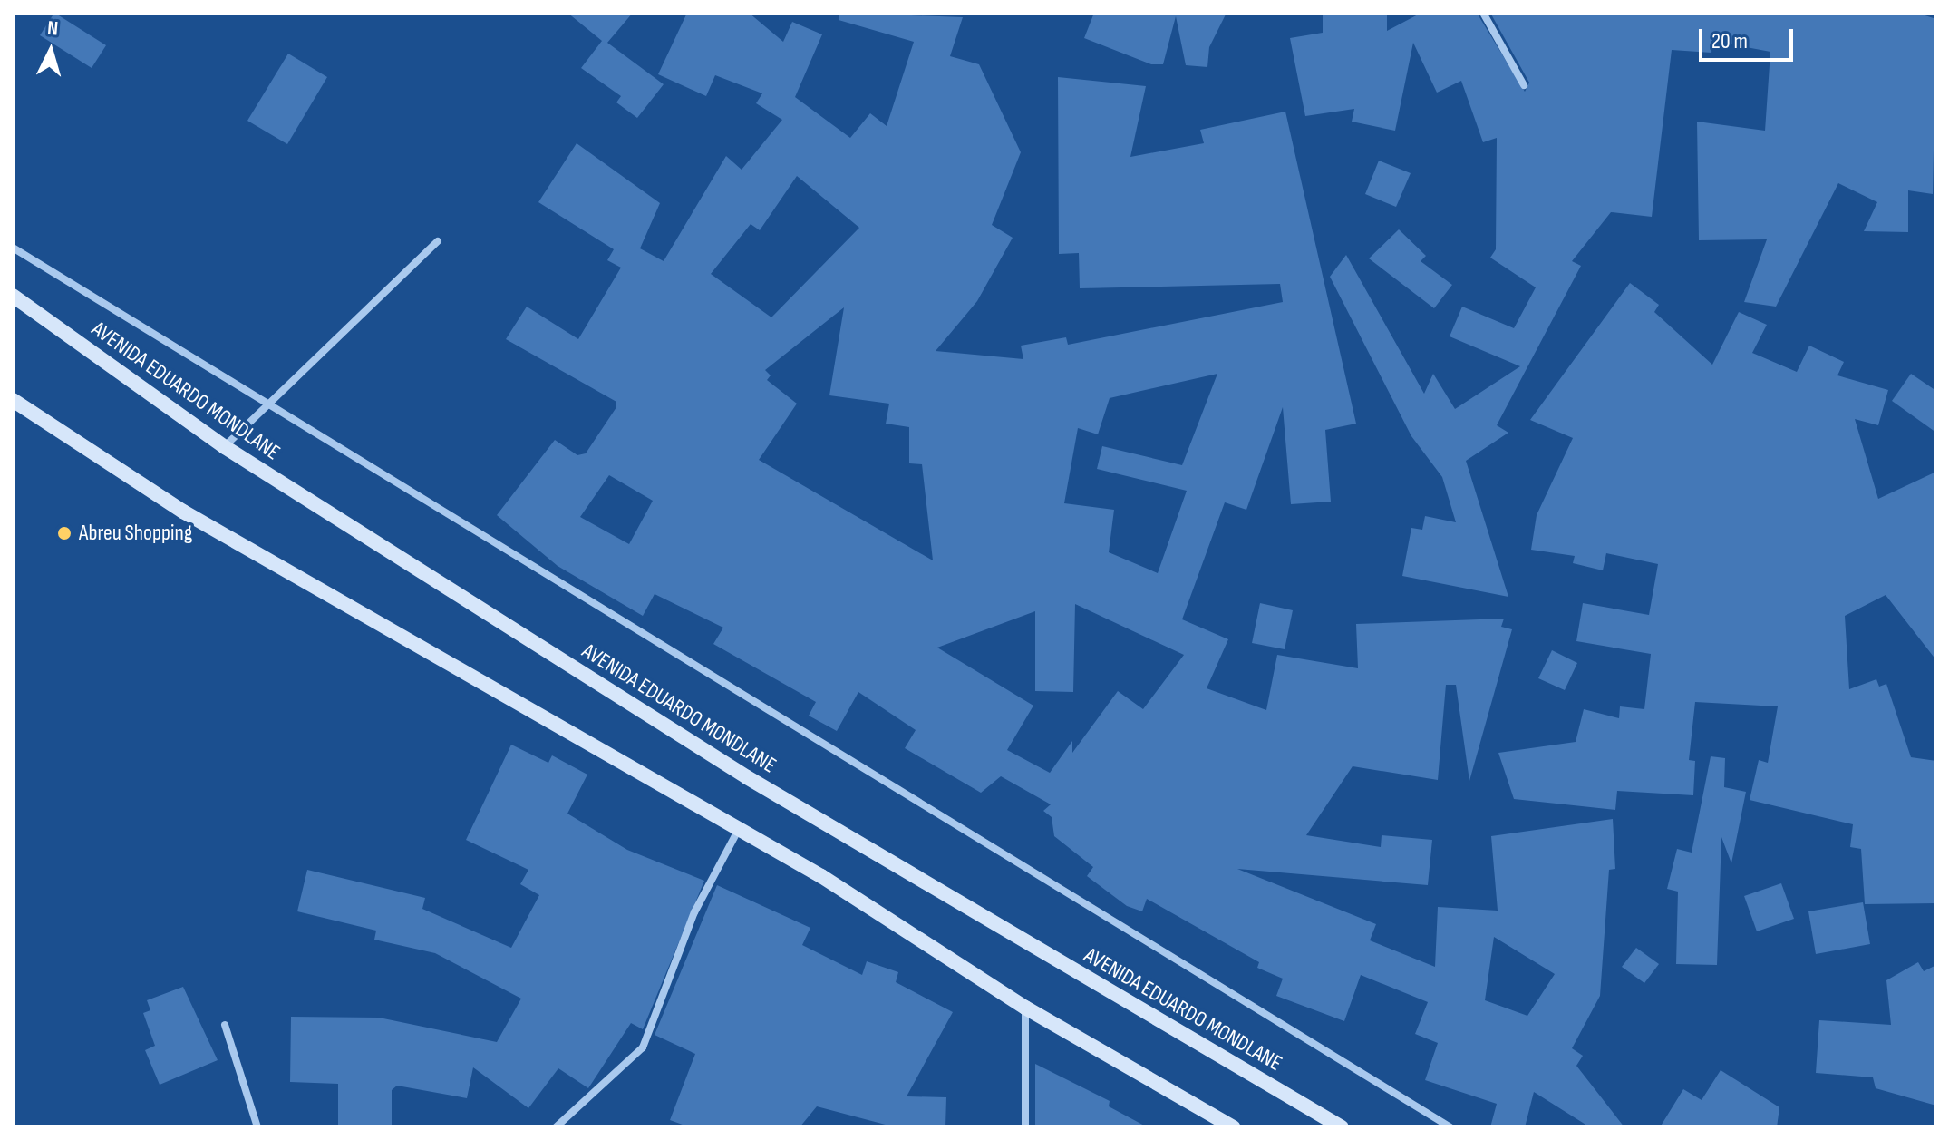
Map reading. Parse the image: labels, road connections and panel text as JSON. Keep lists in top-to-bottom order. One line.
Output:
{"streets":{"main road":["AVENIDA EDUARDO MONDLANE"]},"places":["Abreu Shopping"],"scale_bar":"20 m","north":"top"}
